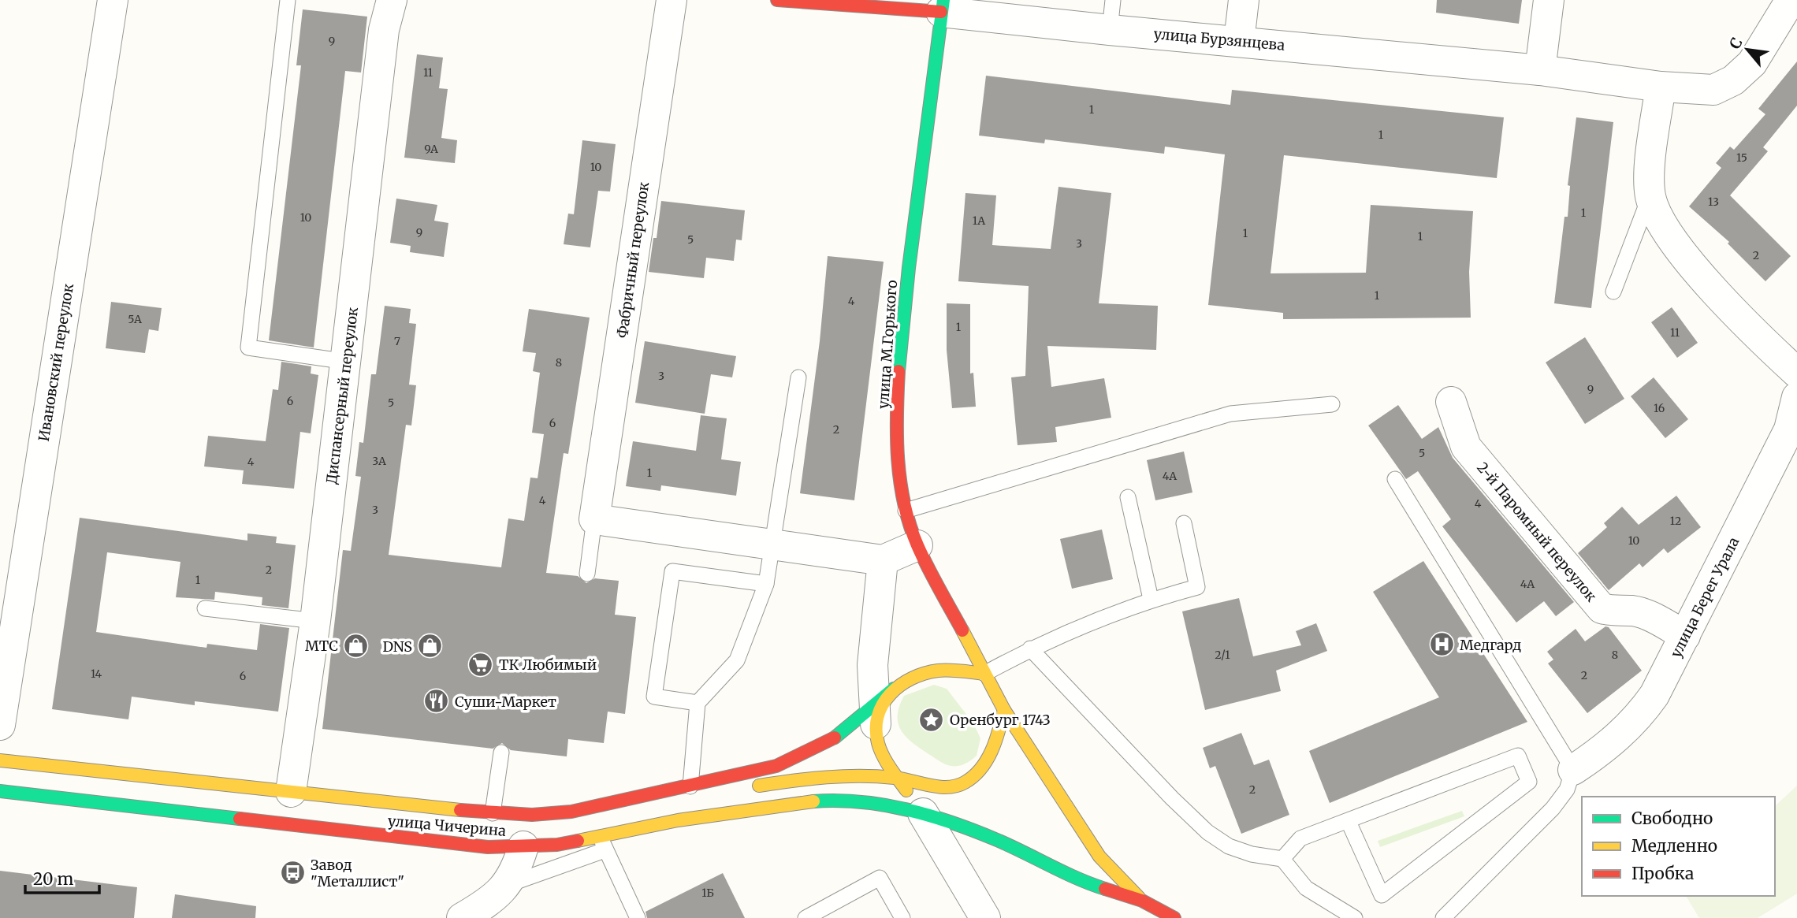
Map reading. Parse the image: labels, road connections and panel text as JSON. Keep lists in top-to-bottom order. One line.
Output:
{"streets":{"main road":["улица Бурзянцева","улица М.Горького","улица Чичерина"],"street":["Фабричный переулок","Ивановский переулок","Диспансерный переулок","2-й Паромный переулок","улица Берег Урала"]},"crossings":[["улица Бурзянцева","улица М.Горького"],["улица М.Горького","улица Чичерина"],["Диспансерный переулок","улица Чичерина"],["2-й Паромный переулок","улица Берег Урала"]],"places":{"hospital":["Медгард"],"shop":["МТС","DNS"],"supermarket":["ТК Любимый"],"restaurant":["Суши-Маркет"],"place":["Оренбург 1743"],"bus stop":["Завод \"Металлист\""]},"house_numbers":["9","11","1","1","9А","15","10","13","1","10","1А","9","1","1","5","3","2","1","4","5А","1","11","7","8","3","9","6","5","16","6","2","5","3А","4","1","4А","4","4","3","12","10","2","1","4А","2/1","8","14","2","6","2","1Б"],"legend":["Свободно","Медленно","Пробка"],"scale_bar":"20 m","north":"top left"}
